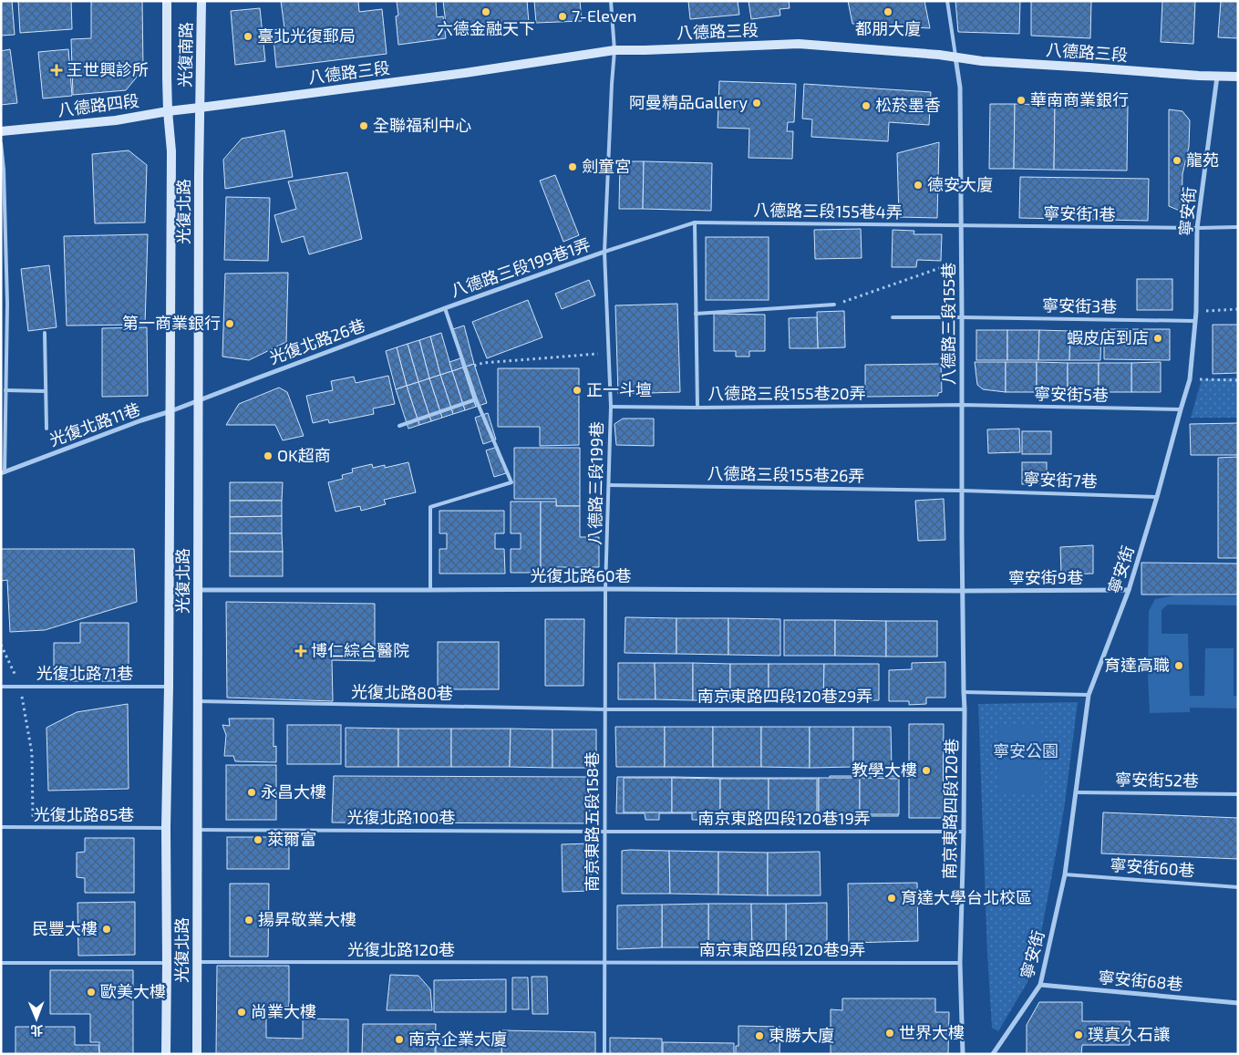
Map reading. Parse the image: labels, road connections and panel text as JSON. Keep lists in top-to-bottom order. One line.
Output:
{"streets":{"main road":["八德路三段","光復南路","八德路四段","光復北路"],"street":["寧安街","八德路三段199巷1弄","八德路三段155巷","光復北路26巷","光復北路11巷","光復北路60巷","寧安街9巷","南京東路四段120巷","寧安街68巷"],"lane":["八德路三段155巷4弄","寧安街1巷","寧安街3巷","八德路三段155巷20弄","寧安街5巷","八德路三段155巷26弄","寧安街7巷","八德路三段199巷","光復北路71巷","光復北路80巷","南京東路四段120巷29弄","寧安街52巷","光復北路85巷","光復北路100巷","南京東路四段120巷19弄","南京東路五段158巷","寧安街60巷","光復北路120巷","南京東路四段120巷9弄"]},"crossings":[["八德路三段","光復南路"],["八德路三段","八德路四段"],["八德路三段","光復北路"],["八德路三段","寧安街"],["八德路三段","八德路三段155巷"],["八德路三段","八德路三段199巷"],["光復南路","八德路四段"],["光復南路","光復北路"],["八德路四段","光復北路"],["光復北路","光復北路26巷"],["光復北路","光復北路11巷"],["光復北路","光復北路60巷"],["光復北路","光復北路71巷"],["光復北路","光復北路80巷"],["光復北路","光復北路85巷"],["光復北路","光復北路100巷"],["光復北路","光復北路120巷"],["八德路三段155巷4弄","寧安街1巷"],["八德路三段155巷4弄","八德路三段199巷1弄"],["八德路三段155巷4弄","八德路三段155巷"],["八德路三段155巷4弄","八德路三段199巷"],["寧安街","寧安街1巷"],["寧安街","寧安街3巷"],["寧安街","寧安街5巷"],["寧安街","寧安街7巷"],["寧安街","寧安街9巷"],["寧安街","寧安街52巷"],["寧安街","寧安街60巷"],["寧安街","寧安街68巷"],["寧安街1巷","八德路三段155巷"],["八德路三段199巷1弄","光復北路26巷"],["八德路三段199巷1弄","八德路三段199巷"],["寧安街3巷","八德路三段155巷"],["八德路三段155巷","八德路三段155巷20弄"],["八德路三段155巷","寧安街5巷"],["八德路三段155巷","八德路三段155巷26弄"],["八德路三段155巷","寧安街7巷"],["八德路三段155巷","光復北路60巷"],["八德路三段155巷","寧安街9巷"],["八德路三段155巷","南京東路四段120巷"],["光復北路26巷","光復北路11巷"],["八德路三段155巷20弄","寧安街5巷"],["八德路三段155巷20弄","八德路三段199巷"],["八德路三段155巷26弄","寧安街7巷"],["八德路三段155巷26弄","八德路三段199巷"],["八德路三段199巷","光復北路60巷"],["八德路三段199巷","南京東路五段158巷"],["光復北路60巷","寧安街9巷"],["光復北路60巷","南京東路四段120巷"],["光復北路60巷","南京東路五段158巷"],["寧安街9巷","南京東路四段120巷"],["光復北路80巷","南京東路四段120巷29弄"],["光復北路80巷","南京東路五段158巷"],["南京東路四段120巷29弄","南京東路四段120巷"],["南京東路四段120巷29弄","南京東路五段158巷"],["南京東路四段120巷","南京東路四段120巷19弄"],["南京東路四段120巷","南京東路四段120巷9弄"],["光復北路100巷","南京東路四段120巷19弄"],["光復北路100巷","南京東路五段158巷"],["南京東路四段120巷19弄","南京東路五段158巷"],["南京東路五段158巷","光復北路120巷"],["南京東路五段158巷","南京東路四段120巷9弄"],["光復北路120巷","南京東路四段120巷9弄"]],"parks":["寧安公園"],"places":{"other":["六德金融天下","都朋大廈","7-Eleven","臺北光復郵局","華南商業銀行","阿曼精品Gallery","松菸墨香","全聯福利中心","龍苑","劍童宮","德安大廈","第一商業銀行","蝦皮店到店","正一斗壇","OK超商","育達高職","教學大樓","永昌大樓","萊爾富","育達大學台北校區","揚昇敬業大樓","民豐大樓","歐美大樓","尚業大樓","世界大樓","璞真久石讓","東勝大廈","南京企業大廈"],"health":["王世興診所","博仁綜合醫院"]},"north":"bottom"}
